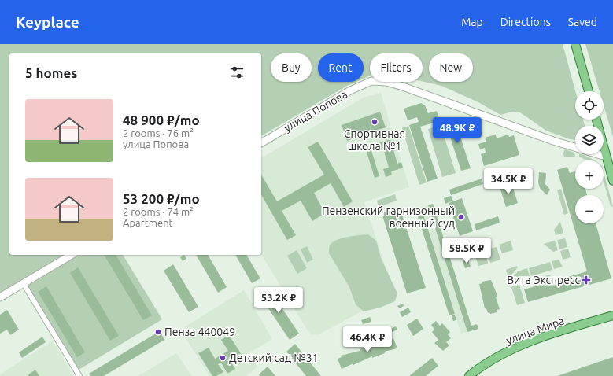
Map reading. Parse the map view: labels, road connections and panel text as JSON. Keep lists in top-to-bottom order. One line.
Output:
{"streets":{"main road":["улица Мира"],"street":["улица Попова"]},"places":{"other":["Спортивная школа №1","Пензенский гарнизонный военный суд","Пенза 440049","Детский сад №31"],"health":["Вита Экспресс"]},"page":{"header":"Keyplace","nav":["Map","Directions","Saved"],"chip":["Buy","Rent","Filters","New"],"heading":"5 homes","map_buttons":["+","−"],"list":[{"name":"48 900 ₽/mo","note":"2 rooms · 76 m² · улица Попова"},{"name":"53 200 ₽/mo","note":"2 rooms · 74 m² · Apartment"}],"price":["48.9K ₽","34.5K ₽","58.5K ₽","53.2K ₽","46.4K ₽"]}}
